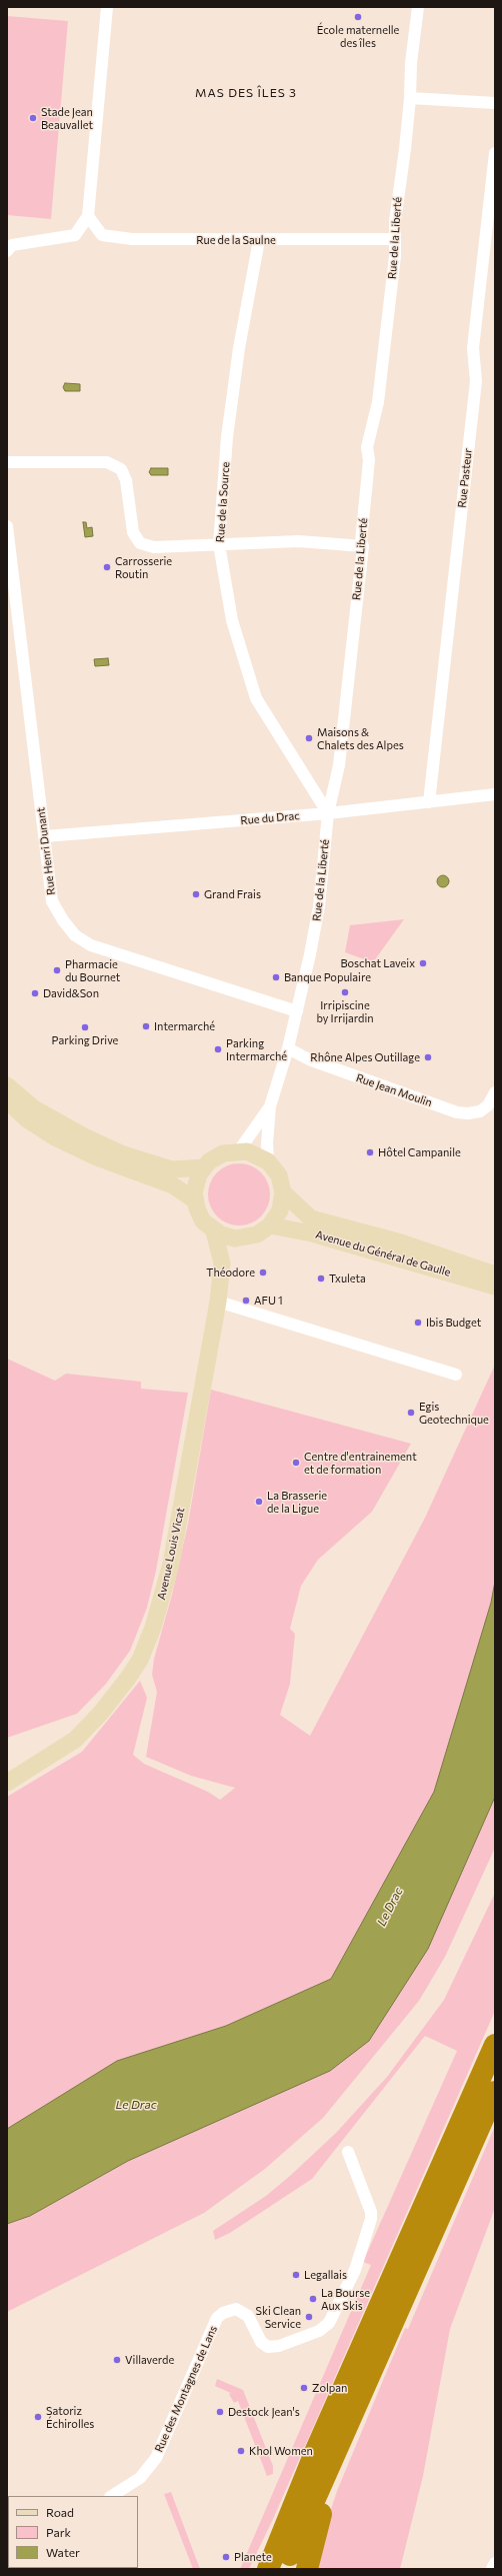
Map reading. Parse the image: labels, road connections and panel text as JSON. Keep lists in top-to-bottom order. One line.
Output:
{"streets":{"main road":["Avenue du Général de Gaulle","Avenue Louis Vicat"],"street":["Rue de la Liberté","Rue de la Saulne","Rue Pasteur","Rue de la Source","Rue du Drac","Rue Henri Dunant","Rue Jean Moulin","Rue des Montagnes de Lans"]},"crossings":[["Rue de la Liberté","Rue de la Saulne"],["Rue de la Liberté","Rue de la Source"],["Rue de la Liberté","Rue du Drac"],["Rue de la Liberté","Rue Henri Dunant"],["Rue de la Liberté","Rue Jean Moulin"],["Rue de la Liberté","Avenue du Général de Gaulle"],["Rue de la Saulne","Rue de la Source"],["Rue Pasteur","Rue du Drac"],["Rue de la Source","Rue du Drac"],["Rue du Drac","Rue Henri Dunant"]],"districts":["MAS DES ÎLES 3"],"water":["Le Drac"],"places":["École maternelle des îles","Stade Jean Beauvallet","Carrosserie Routin","Maisons & Chalets des Alpes","Grand Frais","Boschat Laveix","Pharmacie du Bournet","Banque Populaire","Irripiscine by Irrijardin","David&Son","Intermarché","Parking Drive","Parking Intermarché","Rhône Alpes Outillage","Hôtel Campanile","Théodore","Txuleta","AFU 1","Ibis Budget","Egis Geotechnique","Centre d'entrainement et de formation","La Brasserie de la Ligue","Legallais","La Bourse Aux Skis","Ski Clean Service","Villaverde","Zolpan","Destock Jean's","Satoriz Échirolles","Khol Women","Planete"],"legend":["Road","Park","Water"]}
